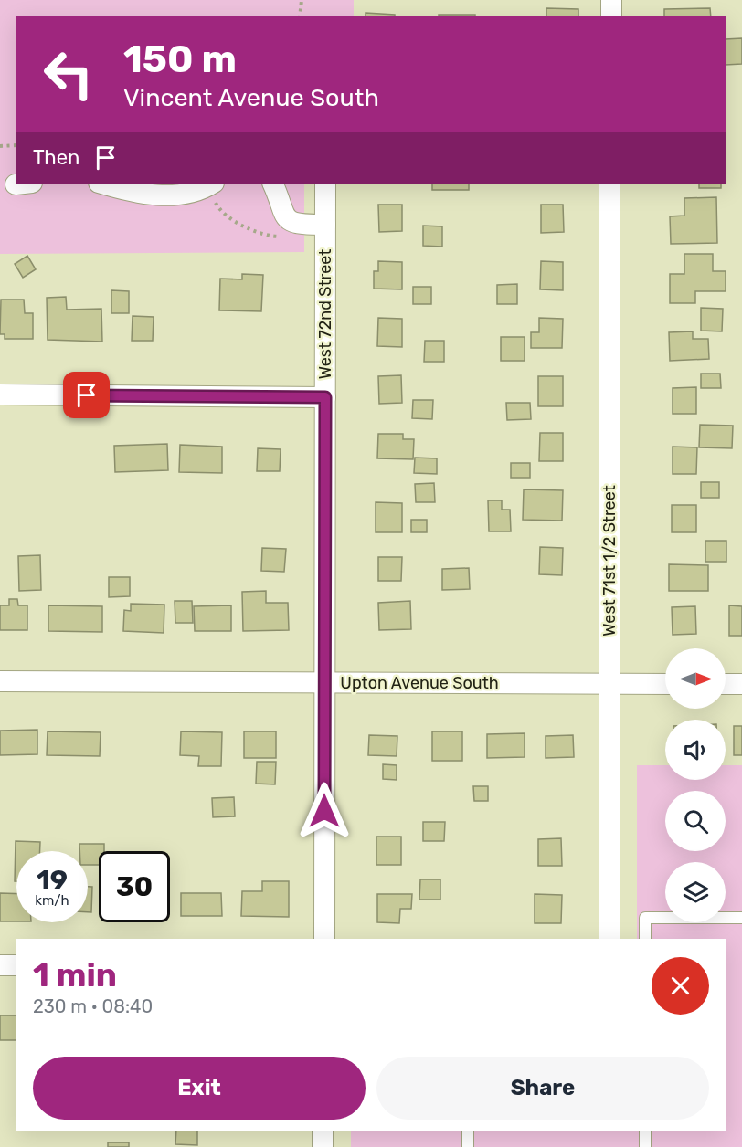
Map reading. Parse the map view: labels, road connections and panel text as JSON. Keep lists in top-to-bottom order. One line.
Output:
{"streets":{"street":["West 72nd Street","West 71st 1/2 Street","Upton Avenue South"]},"crossings":[["West 72nd Street","Upton Avenue South"],["West 71st 1/2 Street","Upton Avenue South"]],"north":"right","page":{"turn":["150 m","Vincent Avenue South"],"then":"Then","speed":"19 km/h","limit":"30","heading":["1 min","230 m · 08:40"],"buttons":["Exit","Share"]}}
